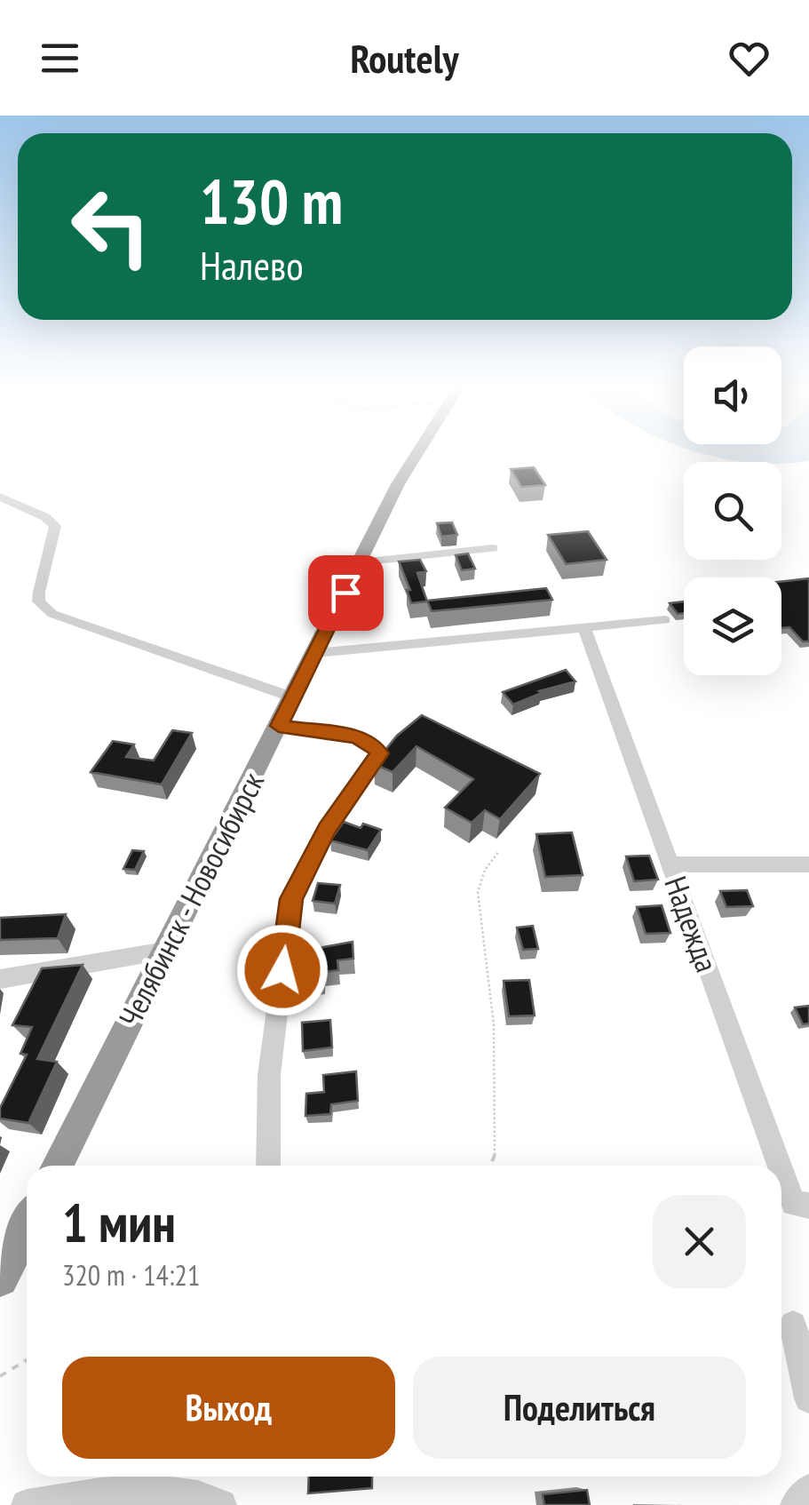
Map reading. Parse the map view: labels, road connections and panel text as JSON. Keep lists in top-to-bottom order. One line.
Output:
{"streets":{"highway":["Челябинск - Новосибирск"],"street":["Надежда"]},"page":{"header":"Routely","turn":["130 m","Налево"],"heading":["1 мин","320 m · 14:21"],"buttons":["Выход","Поделиться"]}}
